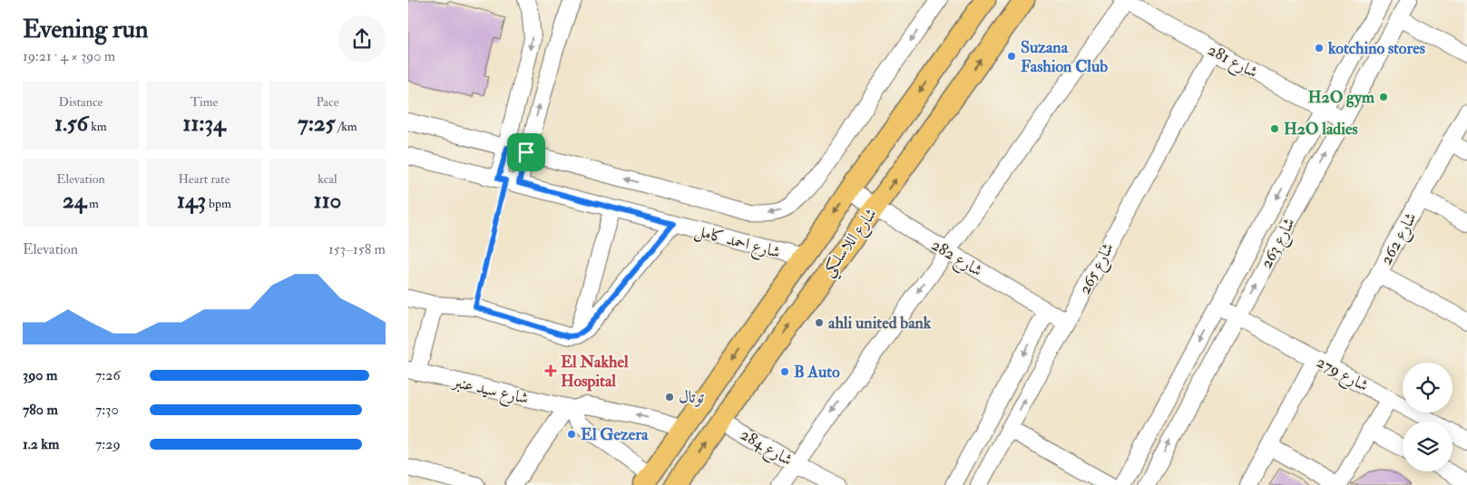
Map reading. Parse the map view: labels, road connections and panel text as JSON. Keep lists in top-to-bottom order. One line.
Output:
{"streets":{"main road":["شارع اللاسلكي"],"street":["شارع 281","شارع 262","شارع احمد كامل","شارع 263","شارع 282","شارع 265","شارع 279","شارع سيد عنبر","شارع 284"]},"crossings":[["شارع 281","شارع 263"],["شارع 281","شارع 265"],["شارع 262","شارع 279"],["شارع احمد كامل","شارع اللاسلكي"],["شارع اللاسلكي","شارع 282"],["شارع اللاسلكي","شارع سيد عنبر"],["شارع اللاسلكي","شارع 284"],["شارع 263","شارع 279"],["شارع 282","شارع 265"]],"one_way":["شارع سيد عنبر"],"places":{"other":["kotchino stores","Suzana Fashion Club","H2O gym","H2O ladies","ahli united bank","B Auto","توتال","El Gezera"],"health":["El Nakhel Hospital"]},"page":{"heading":["Evening run","19:21 · 4 × 390 m"],"stats":[["Distance","1.56 km"],["Time","11:34"],["Pace","7:25 /km"],["Elevation","24 m"],["Heart rate","143 bpm"],["kcal","110"]],"chart":["Elevation","153–158 m"],"list":[{"name":"390 m","note":"7:26"},{"name":"780 m","note":"7:30"},{"name":"1.2 km","note":"7:29"}]}}
